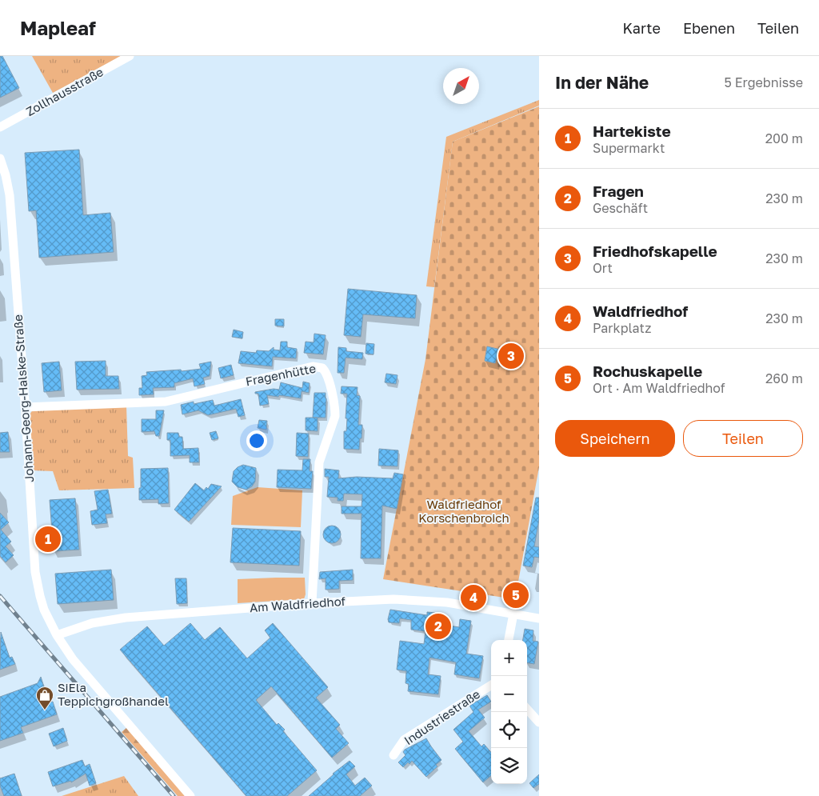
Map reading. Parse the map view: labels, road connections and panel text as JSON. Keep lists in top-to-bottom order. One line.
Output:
{"streets":{"street":["Zollhausstraße","Fragenhütte","Johann-Georg-Halske-Straße","Am Waldfriedhof","Industriestraße"]},"crossings":[["Fragenhütte","Johann-Georg-Halske-Straße"],["Fragenhütte","Am Waldfriedhof"],["Johann-Georg-Halske-Straße","Am Waldfriedhof"]],"parks":["Waldfriedhof Korschenbroich"],"places":{"shop":["SiEla Teppichgroßhandel"]},"north":"top right","page":{"header":"Mapleaf","nav":["Karte","Ebenen","Teilen"],"heading":["In der Nähe","5 Ergebnisse"],"list":[{"mark":"1","name":"Hartekiste","note":"Supermarkt","value":"200 m"},{"mark":"2","name":"Fragen","note":"Geschäft","value":"230 m"},{"mark":"3","name":"Friedhofskapelle","note":"Ort","value":"230 m"},{"mark":"4","name":"Waldfriedhof","note":"Parkplatz","value":"230 m"},{"mark":"5","name":"Rochuskapelle","note":"Ort · Am Waldfriedhof","value":"260 m"}],"pins":["3","1","5","4","2"],"buttons":["Speichern","Teilen"],"map_buttons":["+","−"]}}
